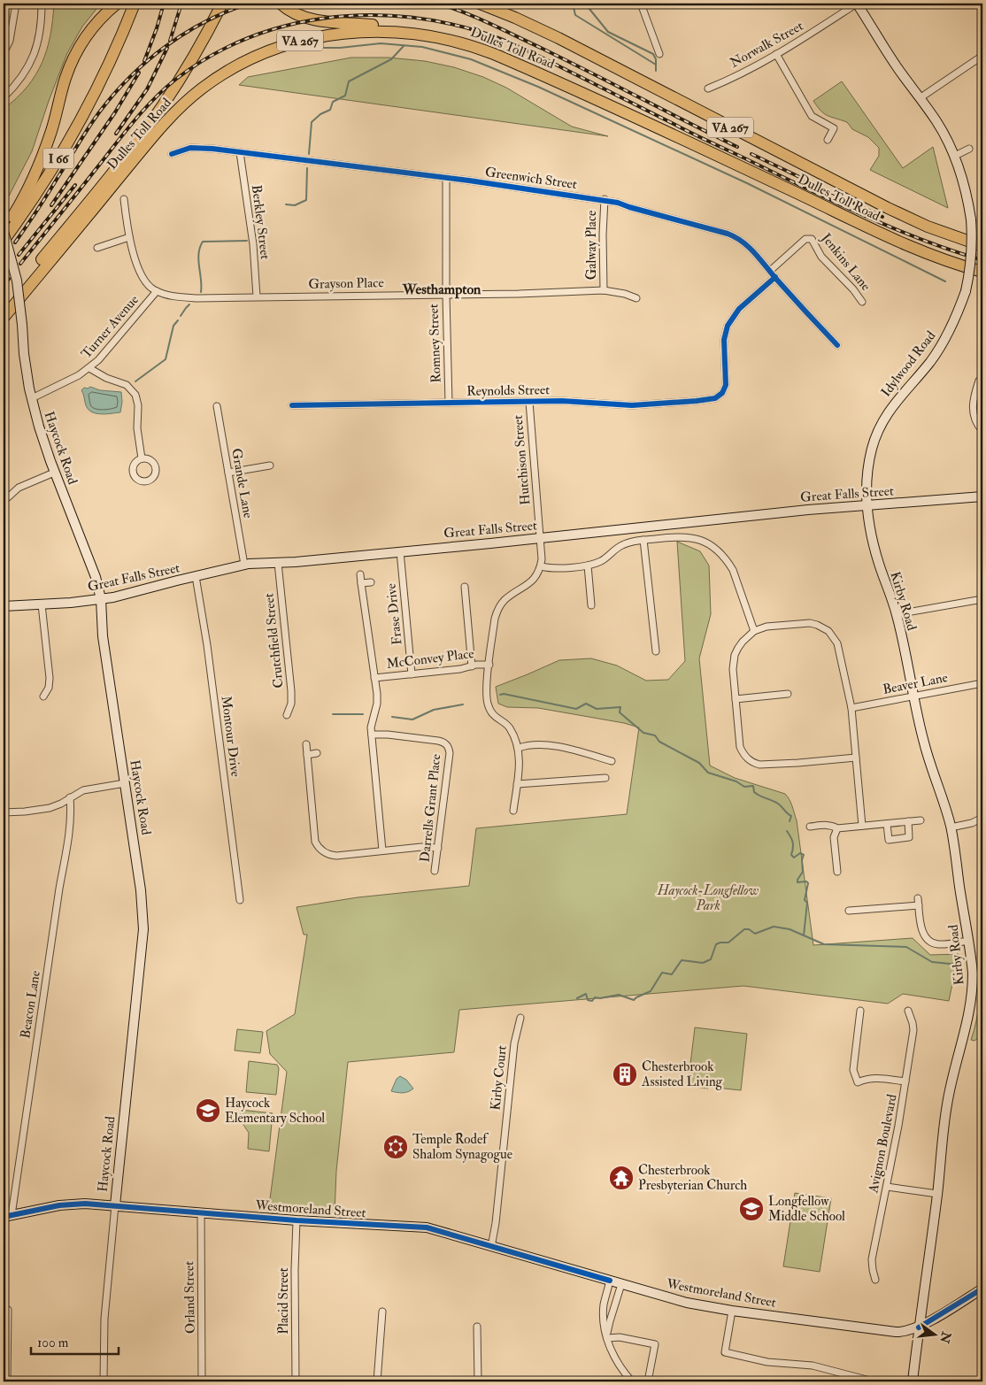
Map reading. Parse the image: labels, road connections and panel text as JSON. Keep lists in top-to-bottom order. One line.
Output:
{"streets":{"highway":["VA 267","Dulles Toll Road","I 66"],"main road":["Idylwood Road","Haycock Road","Great Falls Street","Kirby Road","Westmoreland Street"],"street":["Norwalk Street","Greenwich Street","Berkley Street","Galway Place","Jenkins Lane","Grayson Place","Turner Avenue","Romney Street","Reynolds Street","Hutchison Street","Grande Lane","Frase Drive","Crutchfield Street","McConvey Place","Beaver Lane","Montour Drive","Darrells Grant Place","Beacon Lane","Kirby Court","Avignon Boulevard","Orland Street","Placid Street"]},"crossings":[["Norwalk Street","Idylwood Road"],["Greenwich Street","Berkley Street"],["Greenwich Street","Galway Place"],["Greenwich Street","Jenkins Lane"],["Greenwich Street","Romney Street"],["Greenwich Street","Reynolds Street"],["Berkley Street","Grayson Place"],["Galway Place","Grayson Place"],["Grayson Place","Turner Avenue"],["Grayson Place","Romney Street"],["Turner Avenue","Haycock Road"],["Romney Street","Reynolds Street"],["Idylwood Road","Great Falls Street"],["Idylwood Road","Kirby Road"],["Reynolds Street","Hutchison Street"],["Haycock Road","Great Falls Street"],["Haycock Road","Westmoreland Street"],["Hutchison Street","Great Falls Street"],["Grande Lane","Great Falls Street"],["Great Falls Street","Kirby Road"],["Great Falls Street","Frase Drive"],["Great Falls Street","Crutchfield Street"],["Great Falls Street","Montour Drive"],["Kirby Road","Beaver Lane"],["Kirby Road","Westmoreland Street"],["Frase Drive","McConvey Place"],["Beacon Lane","Westmoreland Street"],["Kirby Court","Westmoreland Street"],["Westmoreland Street","Orland Street"],["Westmoreland Street","Placid Street"]],"districts":["Westhampton"],"parks":["Haycock-Longfellow Park"],"places":{"building":["Chesterbrook Assisted Living"],"school or university":["Haycock Elementary School","Longfellow Middle School"],"synagogue":["Temple Rodef Shalom Synagogue"],"temple":["Chesterbrook Presbyterian Church"]},"scale_bar":"100 m","north":"right"}
